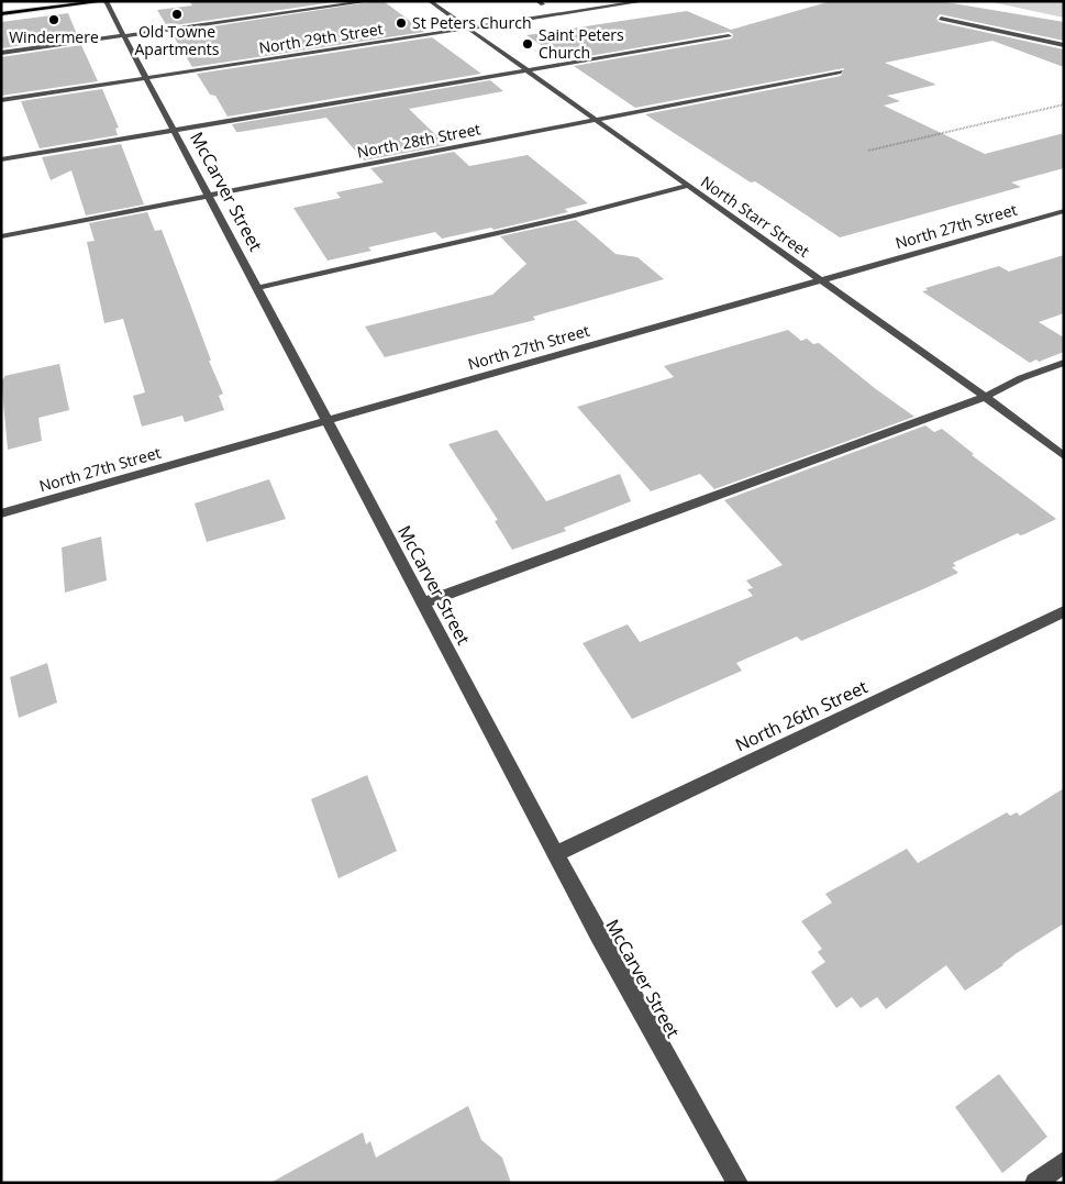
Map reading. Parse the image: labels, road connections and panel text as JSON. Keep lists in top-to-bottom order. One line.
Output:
{"streets":{"street":["North 29th Street","North 28th Street","McCarver Street","North Starr Street","North 27th Street","North 26th Street"]},"crossings":[["North 29th Street","McCarver Street"],["North 29th Street","North Starr Street"],["North 28th Street","McCarver Street"],["North 28th Street","North Starr Street"],["McCarver Street","North 27th Street"],["McCarver Street","North 26th Street"],["North Starr Street","North 27th Street"]],"places":["Old Towne Apartments","Windermere","St Peters Church","Saint Peters Church"]}
